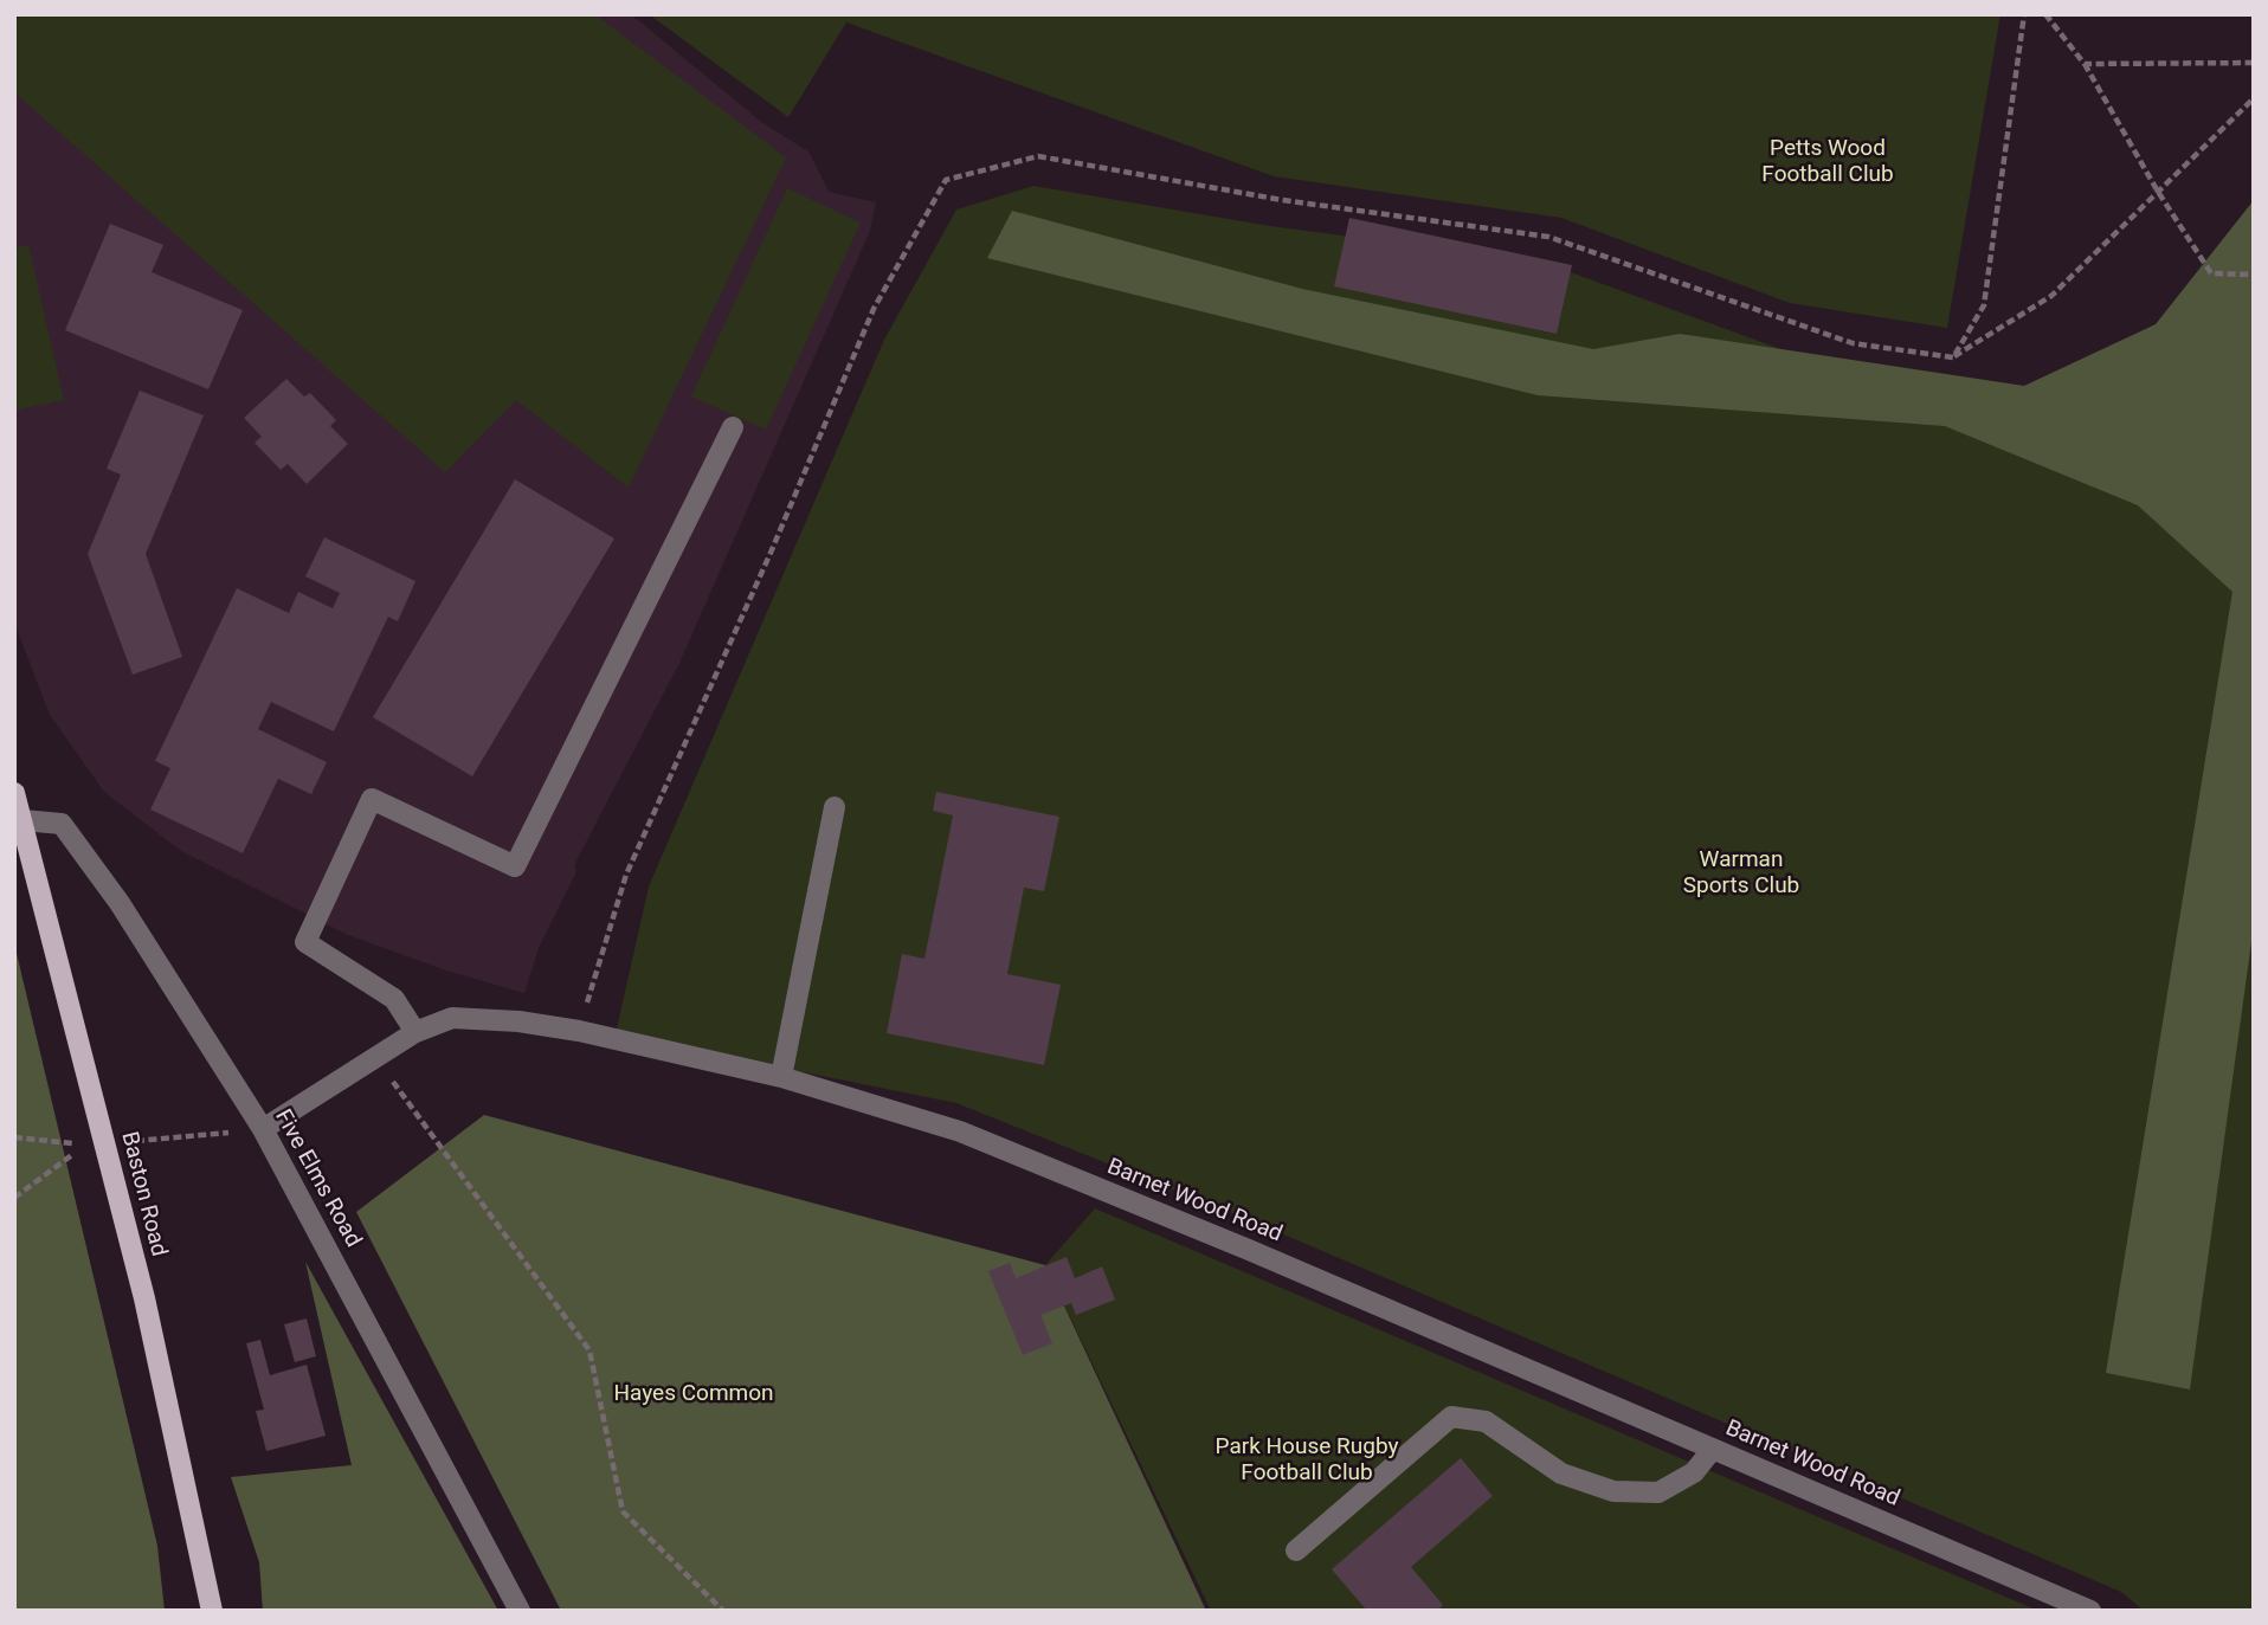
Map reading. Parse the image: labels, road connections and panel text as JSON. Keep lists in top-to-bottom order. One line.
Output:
{"streets":{"main road":["Baston Road"],"street":["Five Elms Road","Barnet Wood Road"]},"crossings":[["Five Elms Road","Baston Road"],["Five Elms Road","Barnet Wood Road"]],"parks":["Petts Wood Football Club","Warman Sports Club","Hayes Common","Park House Rugby Football Club"]}
